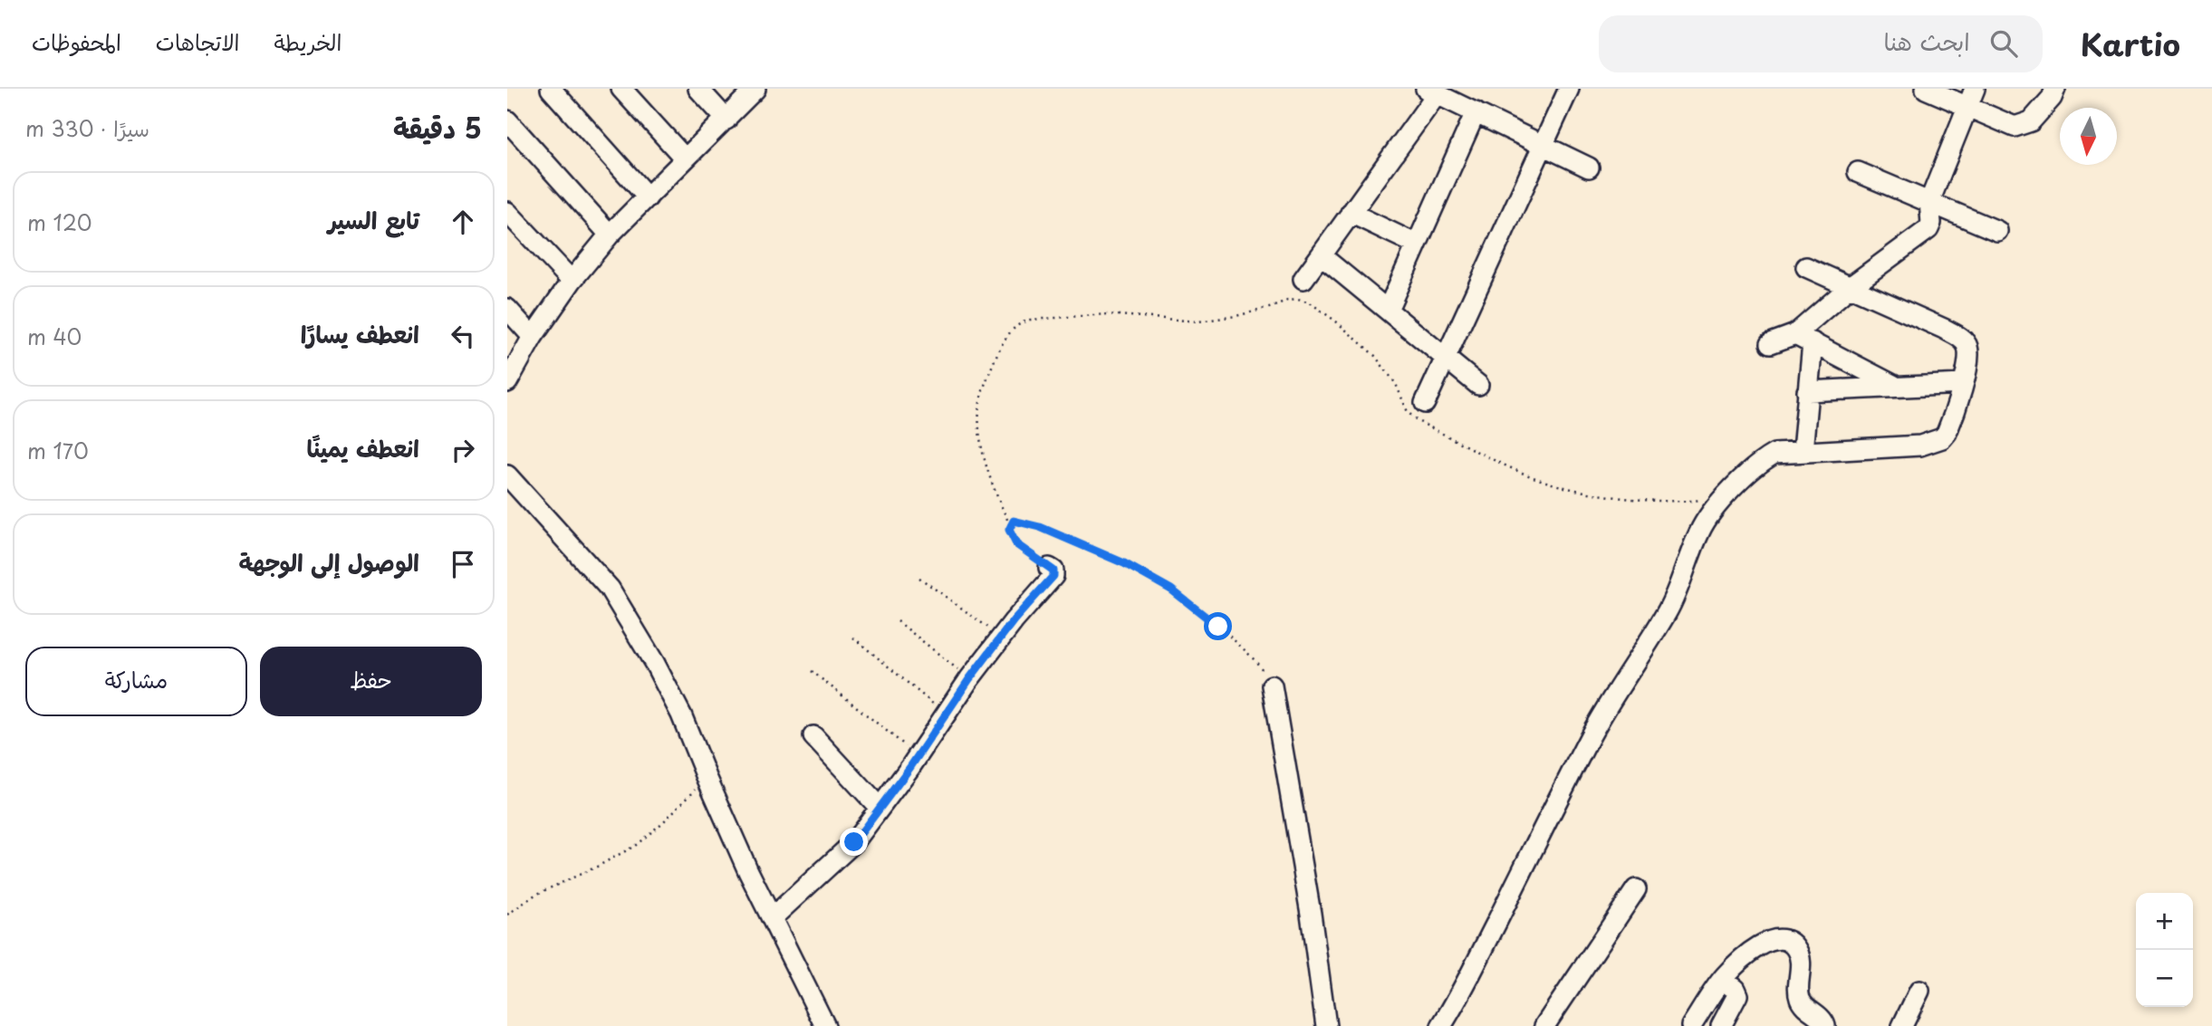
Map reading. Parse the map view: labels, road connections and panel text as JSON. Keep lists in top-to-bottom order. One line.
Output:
{"north":"bottom","page":{"header":"Kartio","search":"ابحث هنا","nav":["الخريطة","الاتجاهات","المحفوظات"],"heading":["5 دقيقة","سيرًا · 330 m"],"list":[["تابع السير","120 m"],["انعطف يسارًا","40 m"],["انعطف يمينًا","170 m"],"الوصول إلى الوجهة"],"buttons":["حفظ","مشاركة"],"map_buttons":["+","−"]}}
